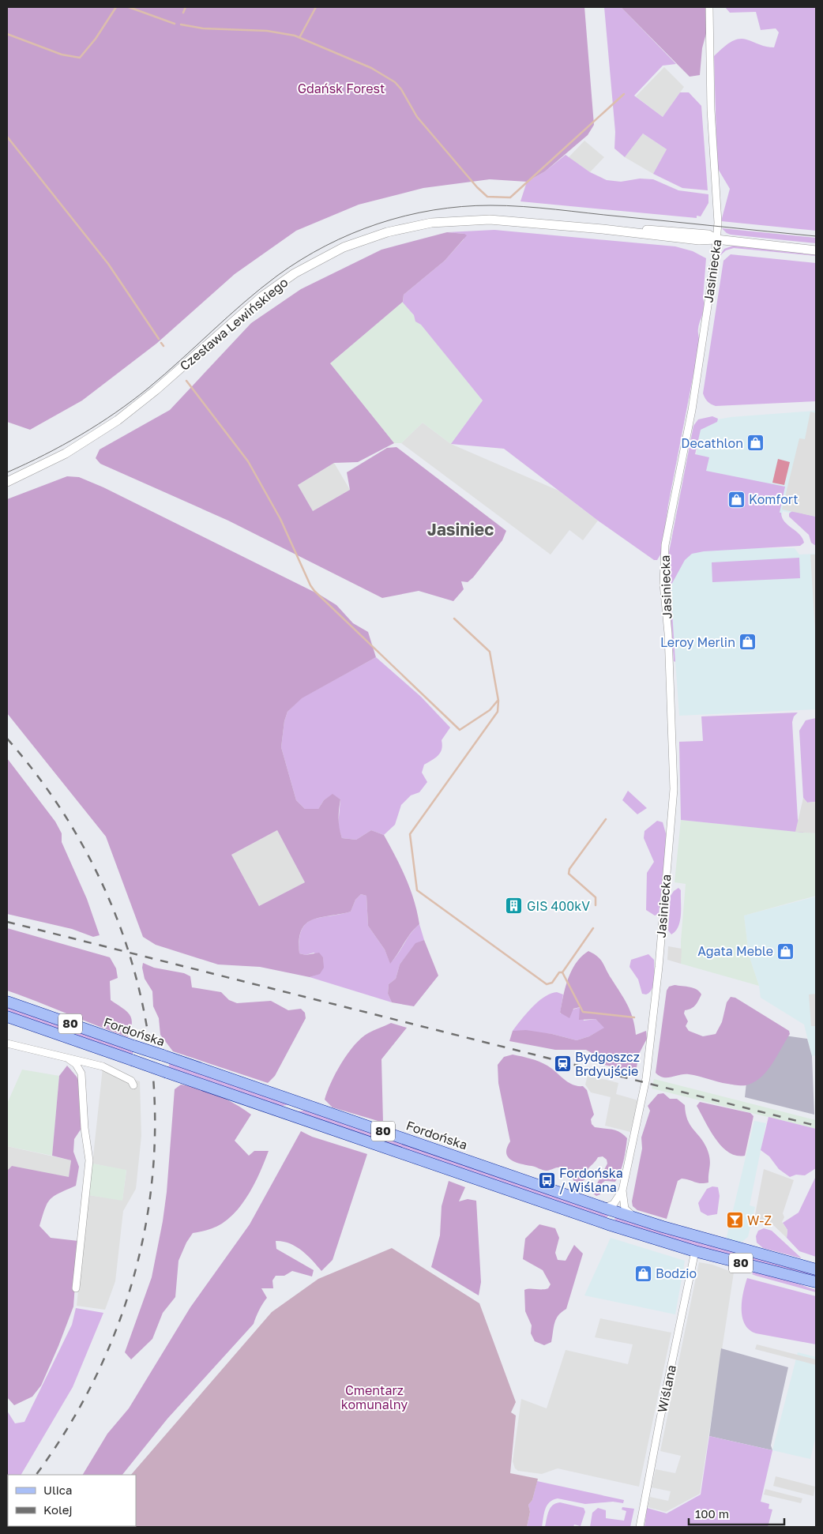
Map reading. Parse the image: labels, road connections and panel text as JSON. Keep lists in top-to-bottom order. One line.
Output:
{"streets":{"main road":["80","Fordońska"],"street":["Jasiniecka","Czesława Lewińskiego","Wiślana"]},"crossings":[["Jasiniecka","Czesława Lewińskiego"],["Jasiniecka","Fordońska"],["80","Wiślana"]],"districts":["Jasiniec"],"parks":["Gdańsk Forest","Cmentarz komunalny"],"places":{"shop":["Decathlon","Komfort","Leroy Merlin","Agata Meble","Bodzio"],"building":["GIS 400kV"],"station":["Bydgoszcz Brdyujście"],"bus stop":["Fordońska / Wiślana"],"bar":["W-Z"]},"legend":["Ulica","Kolej"],"scale_bar":"100 m"}
